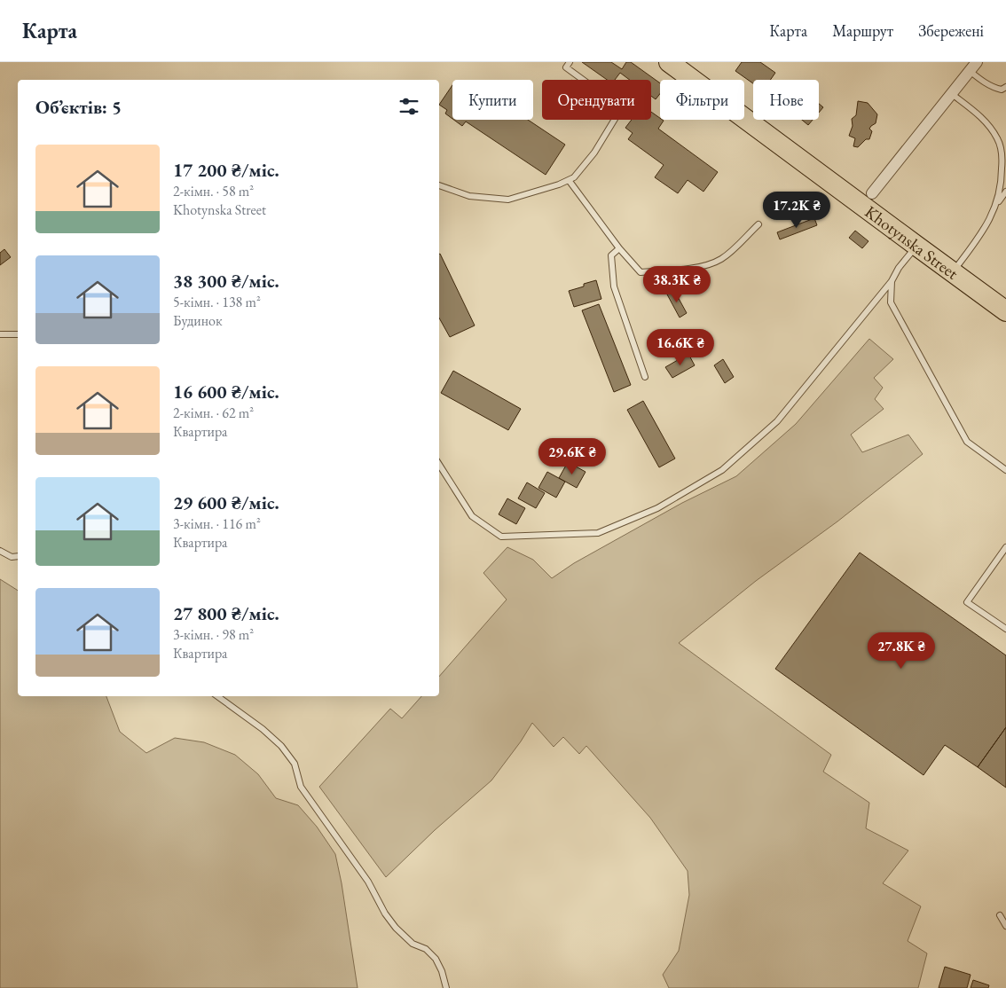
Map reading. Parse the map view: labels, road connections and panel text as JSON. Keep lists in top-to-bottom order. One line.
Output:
{"streets":{"highway":["Khotynska Street"]},"page":{"header":"Карта","nav":["Карта","Маршрут","Збережені"],"chip":["Купити","Орендувати","Фільтри","Нове"],"heading":"Об’єктів: 5","list":[{"name":"17 200 ₴/міс.","note":"2-кімн. · 58 m² · Khotynska Street"},{"name":"38 300 ₴/міс.","note":"5-кімн. · 138 m² · Будинок"},{"name":"16 600 ₴/міс.","note":"2-кімн. · 62 m² · Квартира"},{"name":"29 600 ₴/міс.","note":"3-кімн. · 116 m² · Квартира"},{"name":"27 800 ₴/міс.","note":"3-кімн. · 98 m² · Квартира"}],"price":["17.2K ₴","38.3K ₴","16.6K ₴","29.6K ₴","27.8K ₴"]}}
